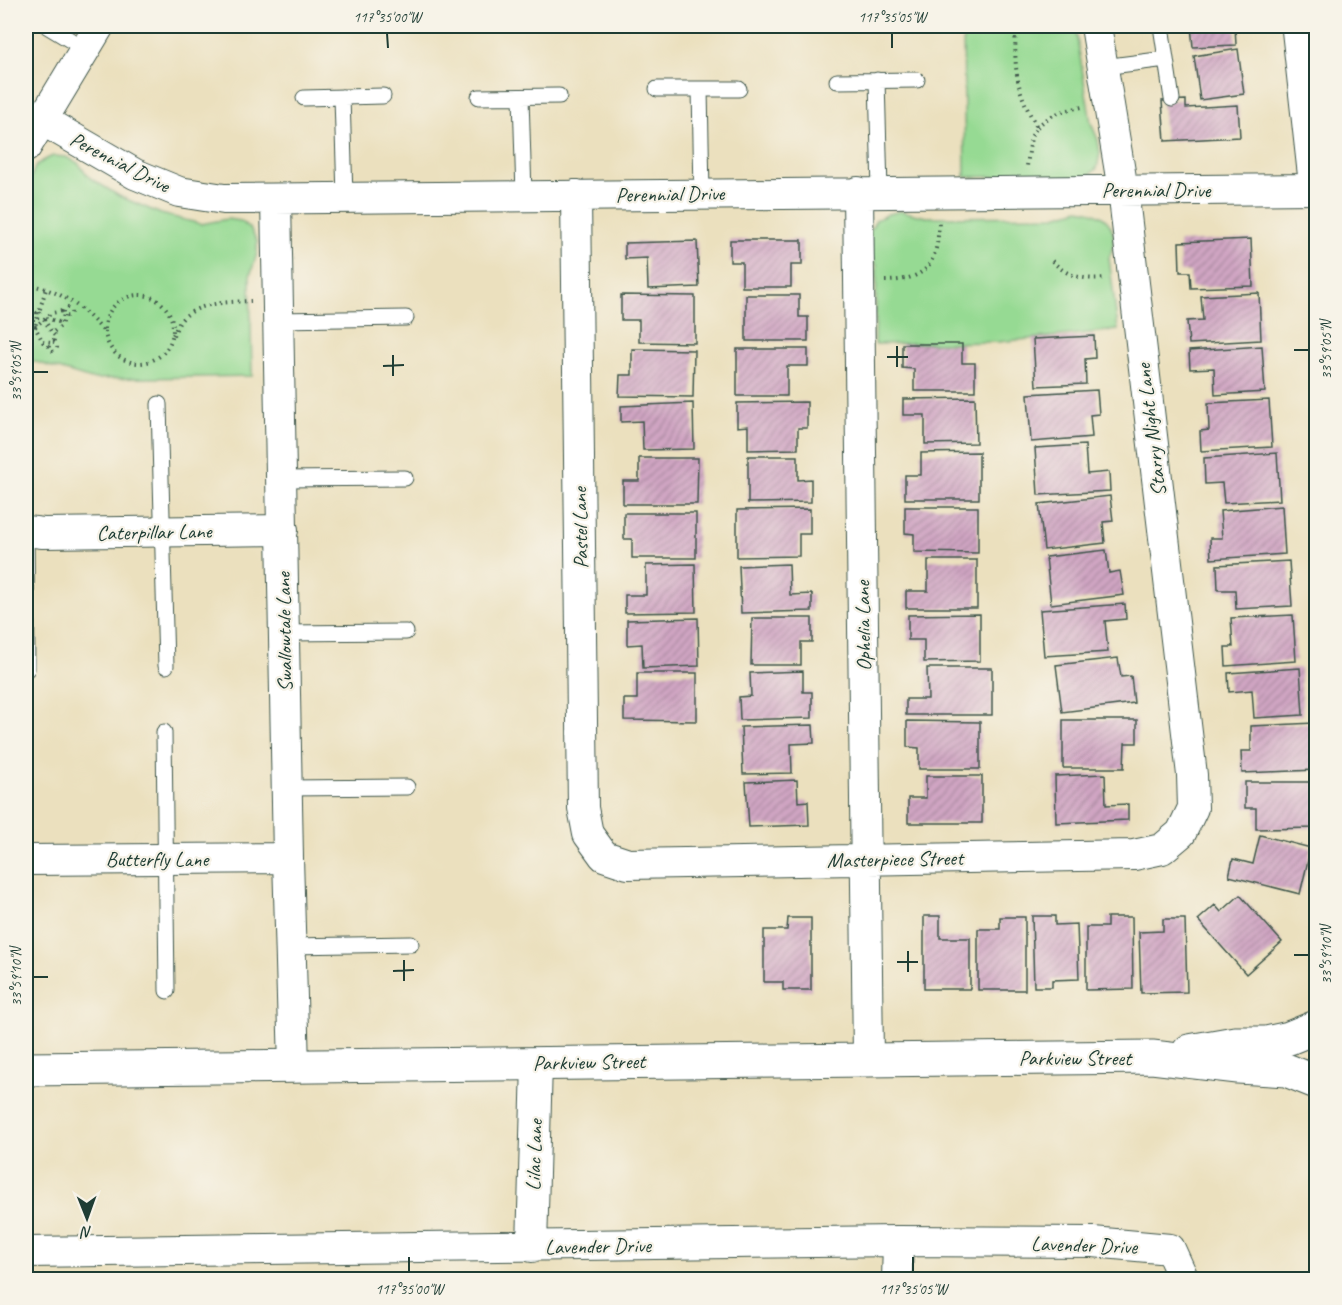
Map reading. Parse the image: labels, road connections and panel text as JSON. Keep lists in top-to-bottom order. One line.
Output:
{"streets":{"street":["Perennial Drive","Starry Night Lane","Pastel Lane","Caterpillar Lane","Ophelia Lane","Swallowtale Lane","Butterfly Lane","Masterpiece Street","Parkview Street","Lilac Lane","Lavender Drive"]},"crossings":[["Perennial Drive","Starry Night Lane"],["Perennial Drive","Pastel Lane"],["Perennial Drive","Ophelia Lane"],["Perennial Drive","Swallowtale Lane"],["Starry Night Lane","Masterpiece Street"],["Pastel Lane","Masterpiece Street"],["Caterpillar Lane","Swallowtale Lane"],["Ophelia Lane","Masterpiece Street"],["Ophelia Lane","Parkview Street"],["Swallowtale Lane","Butterfly Lane"],["Swallowtale Lane","Parkview Street"],["Parkview Street","Lilac Lane"],["Lilac Lane","Lavender Drive"]],"north":"bottom","coordinates":["117°35'00\"W","117°35'05\"W","33°59'05\"N","33°59'10\"N"]}
